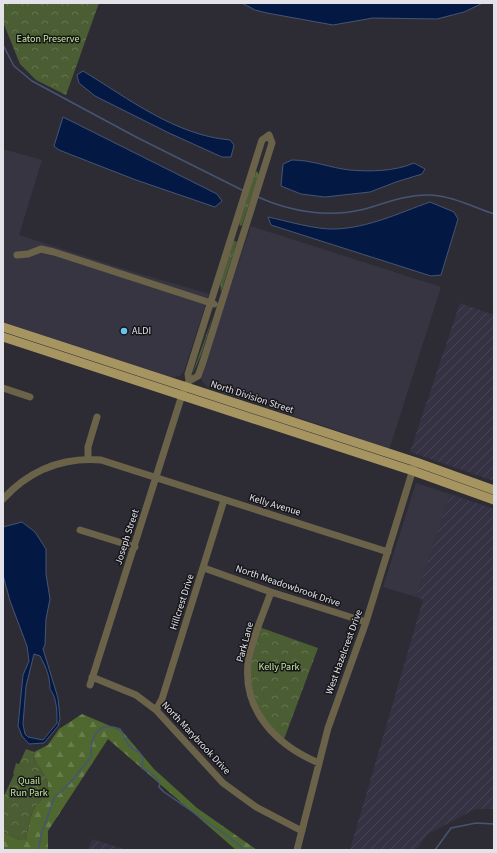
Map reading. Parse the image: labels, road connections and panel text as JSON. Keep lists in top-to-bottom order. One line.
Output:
{"streets":{"main road":["North Division Street"],"street":["Kelly Avenue","Joseph Street","North Meadowbrook Drive","Hillcrest Drive","Park Lane","West Hazelcrest Drive","North Marybrook Drive"]},"crossings":[["North Division Street","Joseph Street"],["North Division Street","West Hazelcrest Drive"],["Kelly Avenue","Joseph Street"],["Kelly Avenue","Hillcrest Drive"],["Kelly Avenue","West Hazelcrest Drive"],["Joseph Street","North Marybrook Drive"],["North Meadowbrook Drive","Hillcrest Drive"],["North Meadowbrook Drive","Park Lane"],["North Meadowbrook Drive","West Hazelcrest Drive"],["Hillcrest Drive","North Marybrook Drive"],["Park Lane","West Hazelcrest Drive"],["West Hazelcrest Drive","North Marybrook Drive"]],"parks":["Eaton Preserve","Kelly Park","Quail Run Park"],"places":["ALDI"]}
